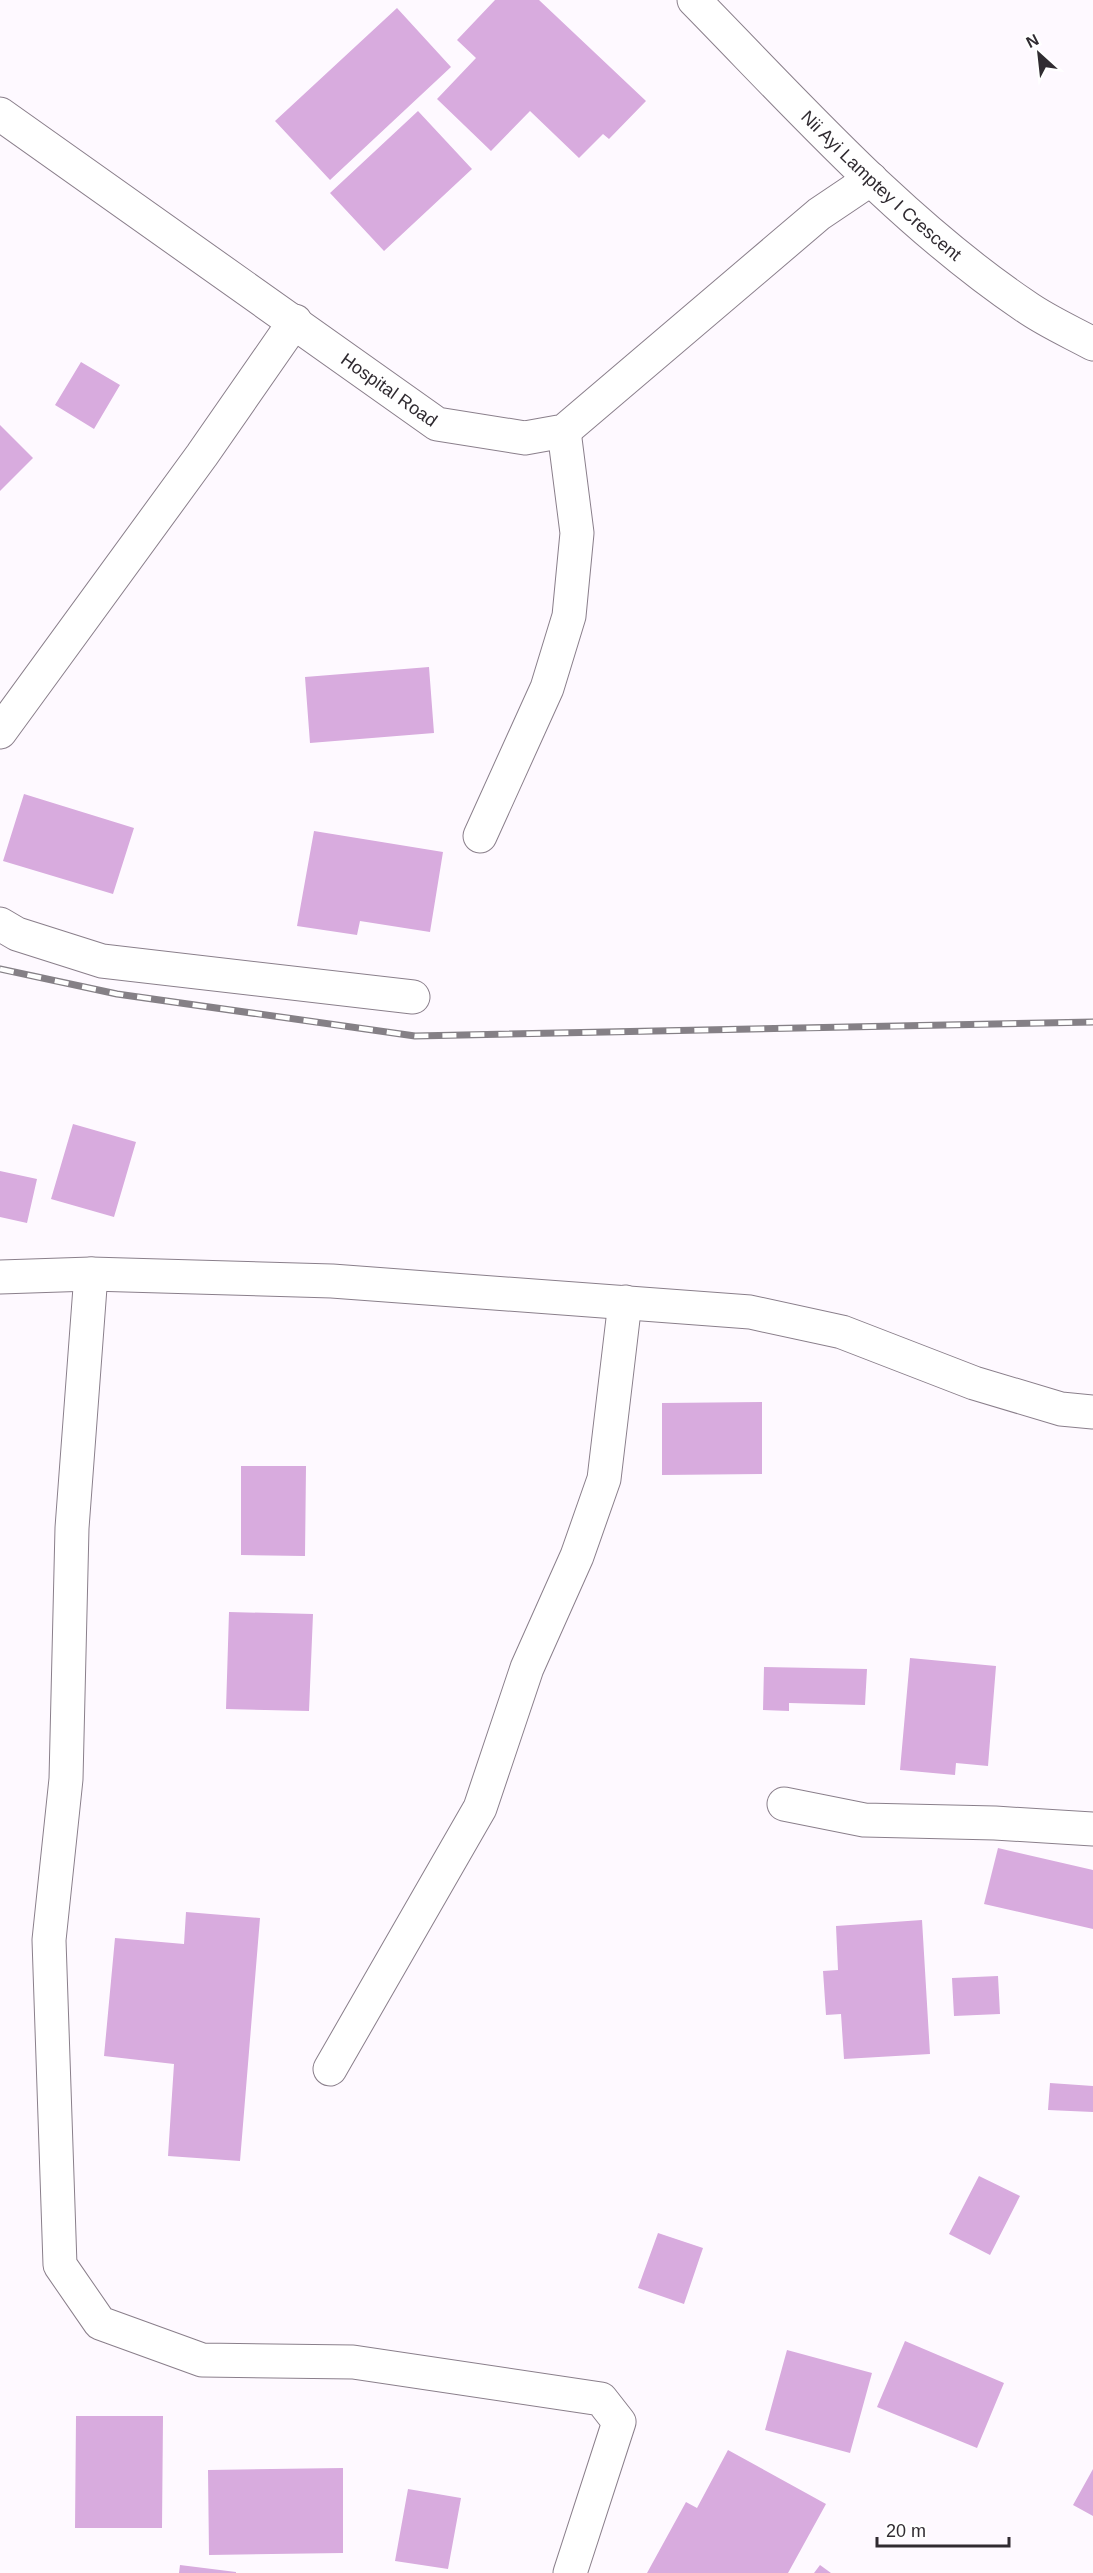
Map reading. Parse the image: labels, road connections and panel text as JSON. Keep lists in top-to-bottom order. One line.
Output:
{"streets":{"street":["Nii Ayi Lamptey I Crescent","Hospital Road"]},"crossings":[["Nii Ayi Lamptey I Crescent","Hospital Road"]],"scale_bar":"20 m","north":"top left"}
